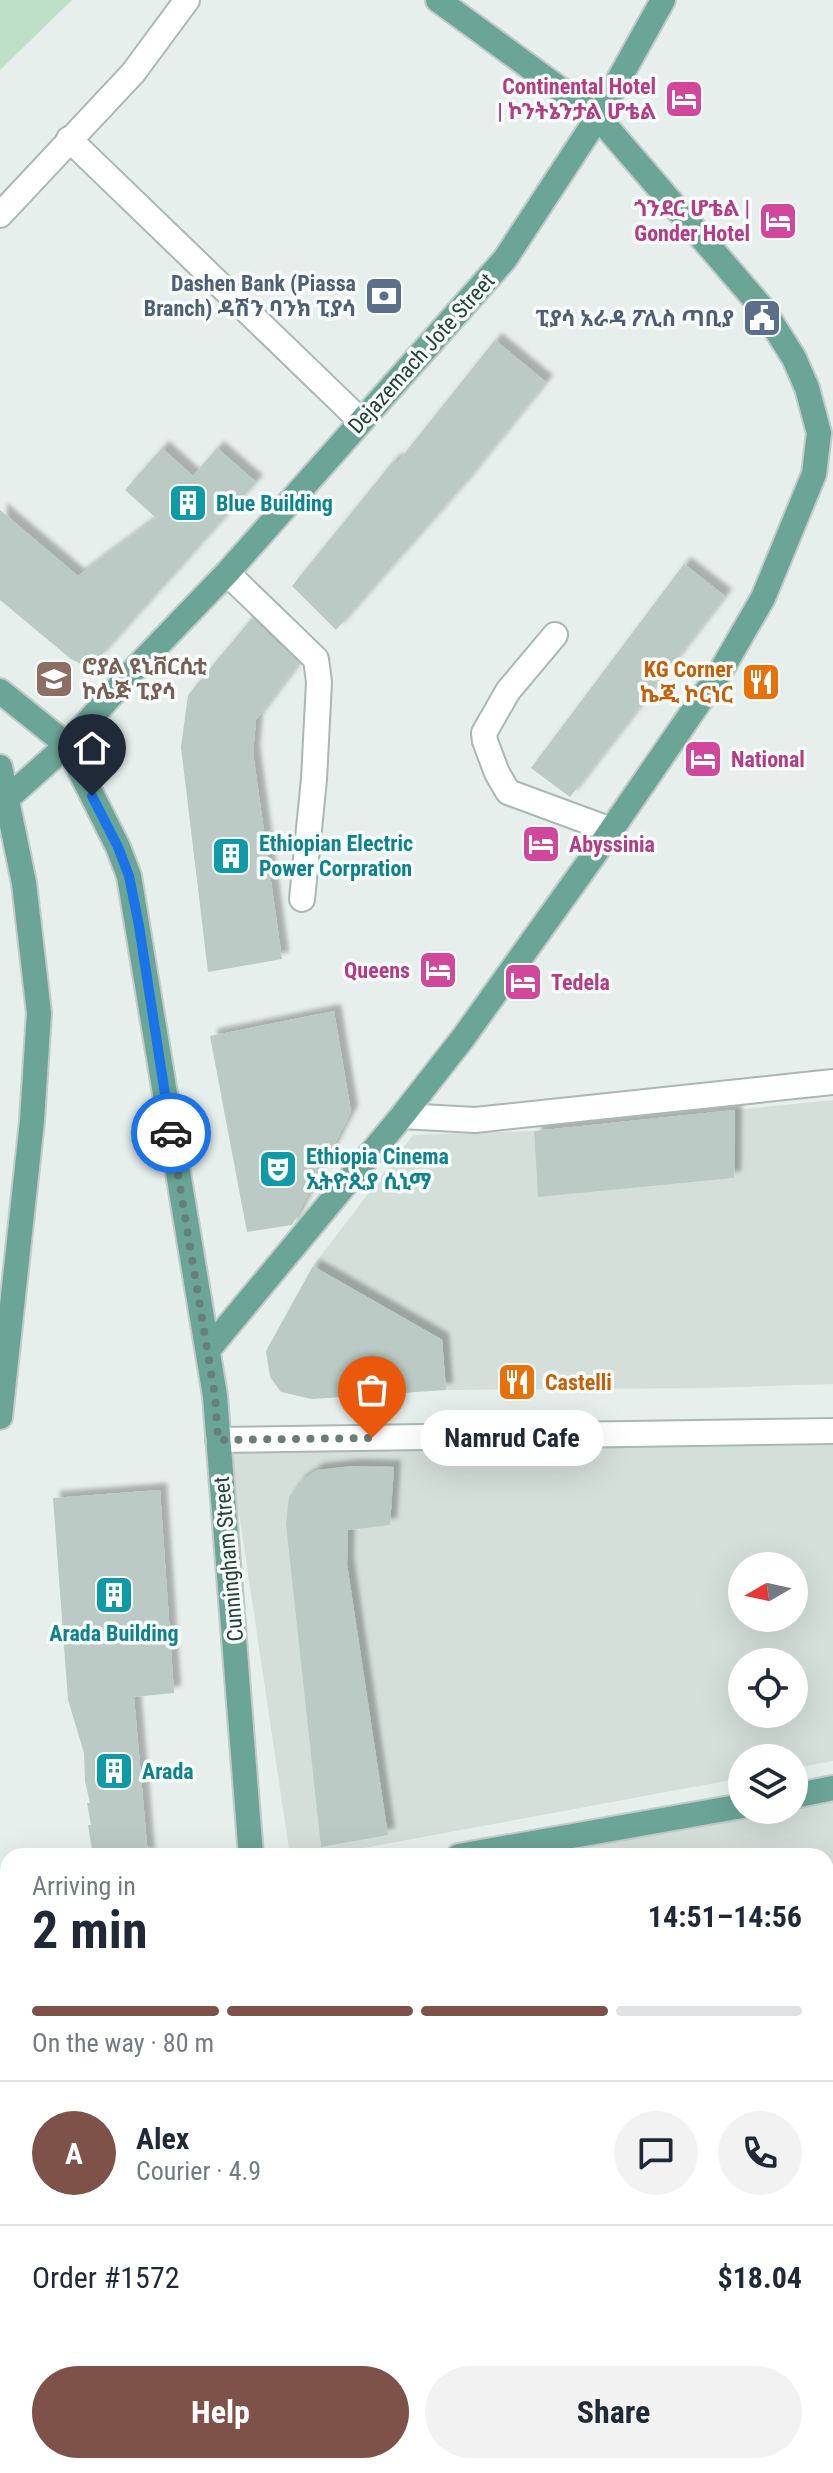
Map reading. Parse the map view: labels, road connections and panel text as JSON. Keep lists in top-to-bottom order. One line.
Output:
{"streets":{"main road":["Dejazemach Jote Street","Cunningham Street"]},"crossings":[["Dejazemach Jote Street","Cunningham Street"]],"places":{"hotel":["Continental Hotel | ኮንትኔንታል ሆቴል","ጎንደር ሆቴል | Gonder Hotel","National","Abyssinia","Queens","Tedela"],"bank":["Dashen Bank (Piassa Branch) ዳሽን ባንክ ፒያሳ"],"public building":["ፒያሳ አራዳ ፖሊስ ጣቢያ"],"building":["Blue Building","Ethiopian Electric Power Corpration","Arada Building","Arada"],"school or university":["ሮያል ዩኒቨርሲቲ ኮሌጅ ፒያሳ"],"restaurant":["KG Corner ኬጂ ኮርነር","Castelli"],"theatre":["Ethiopia Cinema ኢትዮጲያ ሲኒማ"],"other":["Namrud Cafe"]},"north":"left","page":{"bubble":"Namrud Cafe","heading":["2 min","Arriving in","14:51–14:56"],"panel":["Alex","Courier · 4.9","Order #1572","$18.04"],"bar":"On the way · 80 m","round":"A","buttons":["Help","Share"]}}
